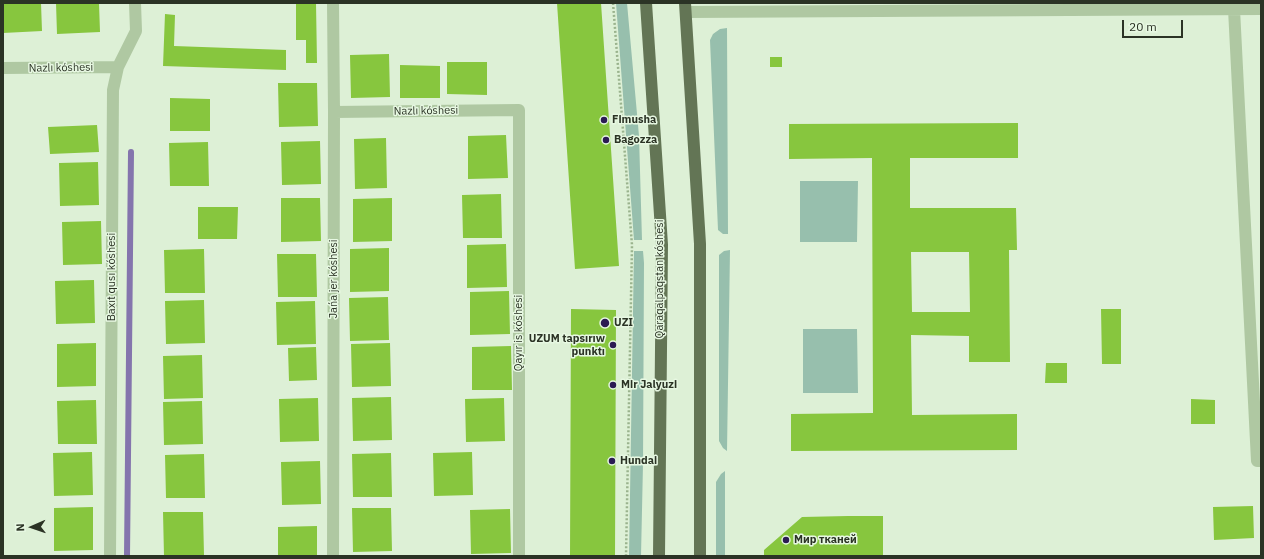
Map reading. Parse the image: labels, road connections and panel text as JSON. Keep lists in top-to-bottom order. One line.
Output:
{"streets":{"main road":["Qaraqalpaqstan kóshesi"],"street":["Nazlı kóshesi","Baxıt qusı kóshesi","Jańa jer kóshesi","Qayır is kóshesi"]},"crossings":[["Nazlı kóshesi","Baxıt qusı kóshesi"],["Nazlı kóshesi","Jańa jer kóshesi"],["Nazlı kóshesi","Qayır is kóshesi"]],"places":["Fimusha","Bagozza","UZI","UZUM tapsırıw punktı","Mir Jalyuzi","Hundai","Мир тканей"],"scale_bar":"20 m","north":"left"}
